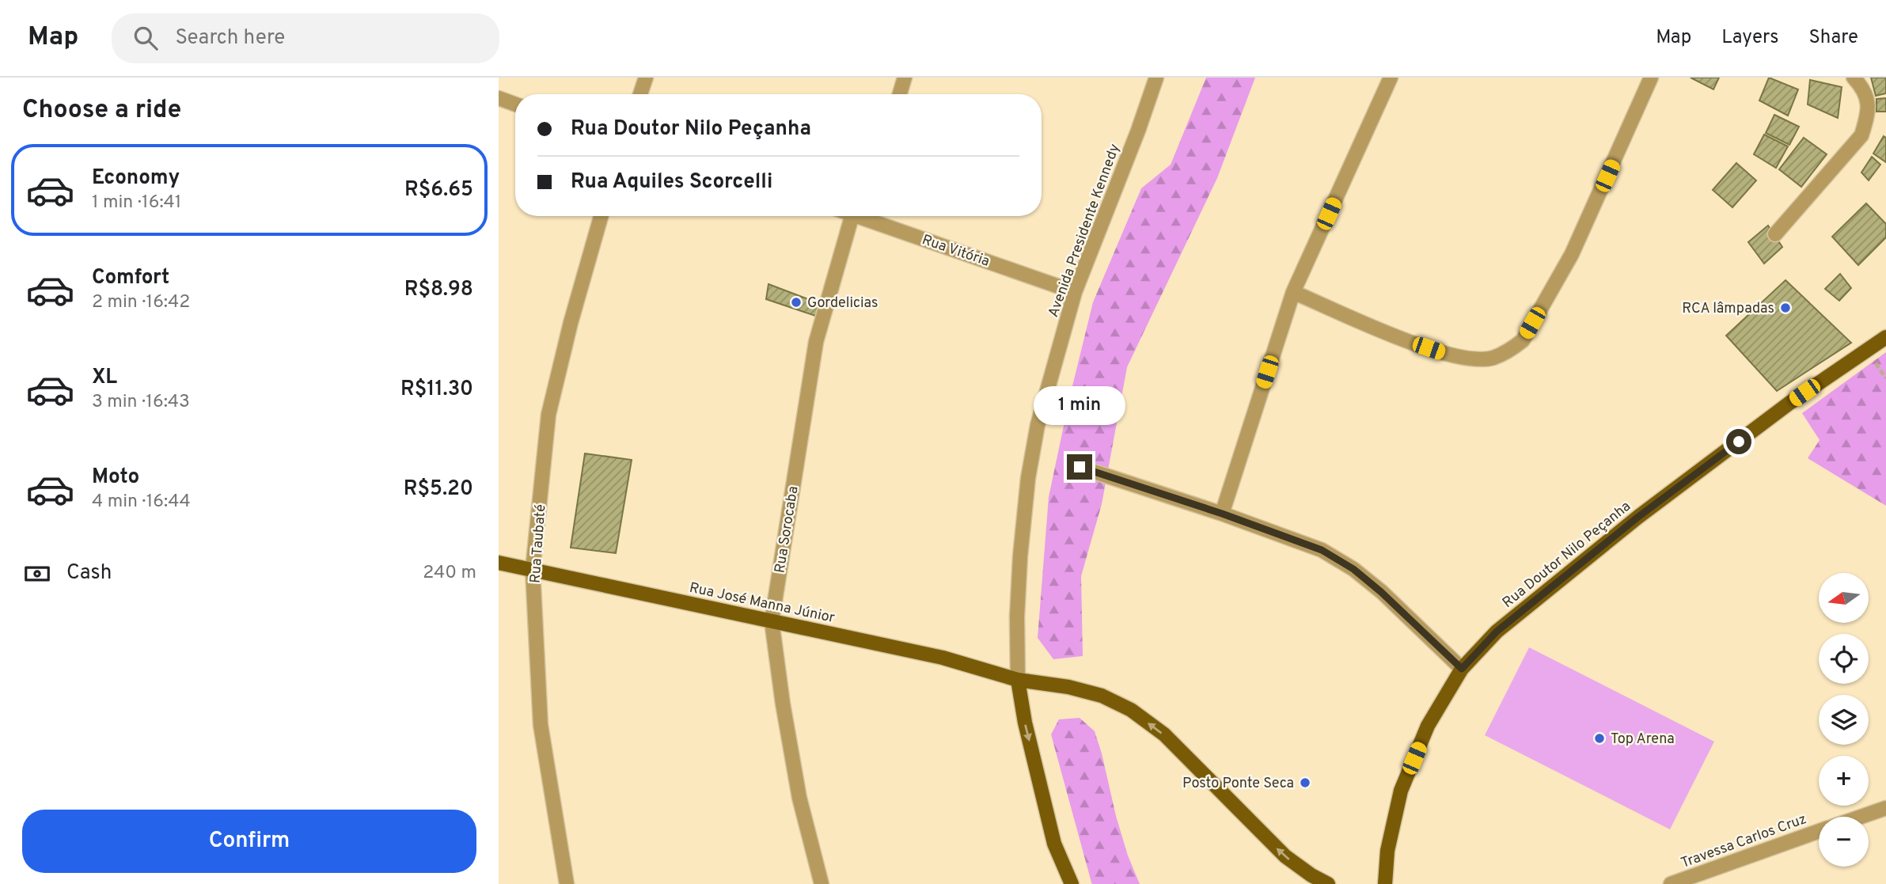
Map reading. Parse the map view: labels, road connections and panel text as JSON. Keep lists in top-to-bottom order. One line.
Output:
{"streets":{"main road":["Avenida Presidente Kennedy","Rua Doutor Nilo Peçanha","Rua José Manna Júnior"],"street":["Rua Vitória","Rua Sorocaba","Rua Taubaté","Travessa Carlos Cruz"]},"crossings":[["Avenida Presidente Kennedy","Rua Vitória"],["Avenida Presidente Kennedy","Rua José Manna Júnior"],["Rua Sorocaba","Rua José Manna Júnior"],["Rua Taubaté","Rua José Manna Júnior"]],"places":["Gordelicias","RCA lâmpadas","Top Arena","Posto Ponte Seca"],"north":"left","page":{"header":"Map","search":"Search here","nav":["Map","Layers","Share"],"heading":"Choose a ride","banner":["Rua Doutor Nilo Peçanha","Rua Aquiles Scorcelli"],"list":[{"name":"Economy","note":"1 min · 16:41","value":"R$6.65"},{"name":"Comfort","note":"2 min · 16:42","value":"R$8.98"},{"name":"XL","note":"3 min · 16:43","value":"R$11.30"},{"name":"Moto","note":"4 min · 16:44","value":"R$5.20"}],"bubble":"1 min","pay":["Cash","240 m"],"map_buttons":["+","−"],"buttons":"Confirm"}}
